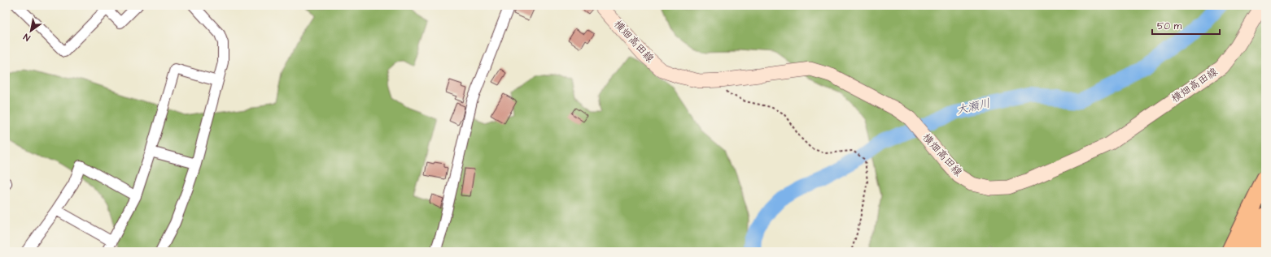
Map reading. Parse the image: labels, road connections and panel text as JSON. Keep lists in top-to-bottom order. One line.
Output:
{"streets":{"main road":["横畑高田線"]},"water":["大瀬川"],"scale_bar":"50 m","north":"bottom left"}
